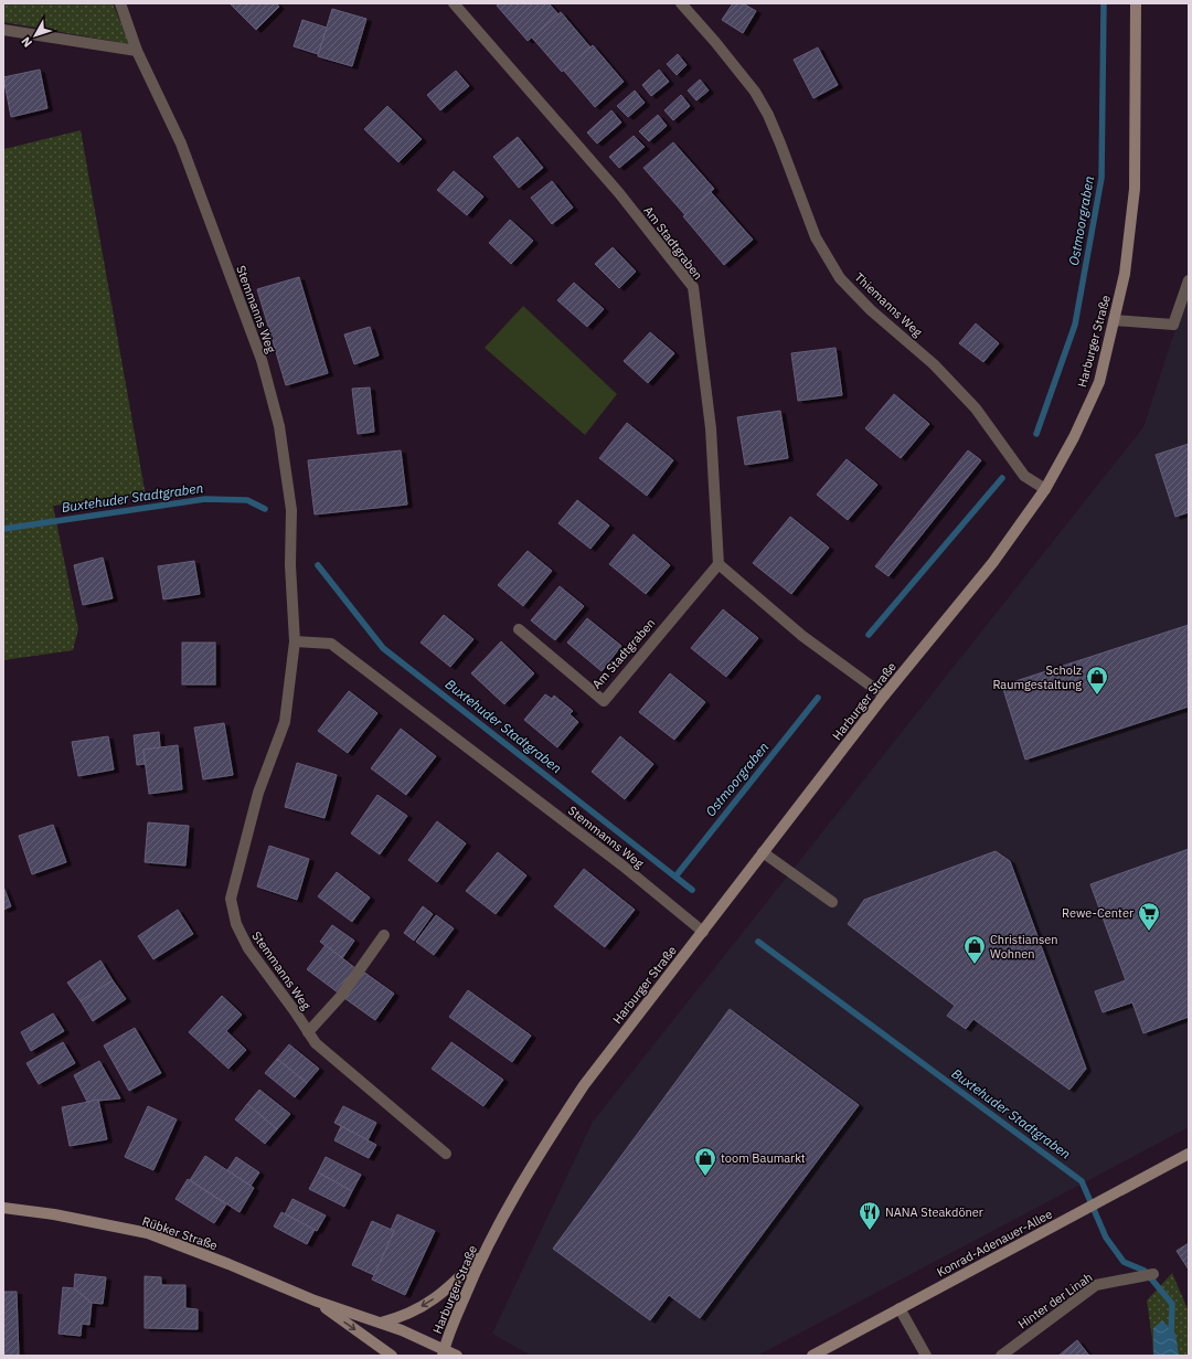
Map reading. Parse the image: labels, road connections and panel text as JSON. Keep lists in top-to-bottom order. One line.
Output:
{"streets":{"street":["Am Stadtgraben","Thiemanns Weg","Stemmanns Weg","Harburger Straße","Rübker Straße","Konrad-Adenauer-Allee","Hinter der Linah"]},"crossings":[["Thiemanns Weg","Harburger Straße"],["Stemmanns Weg","Harburger Straße"],["Harburger Straße","Rübker Straße"]],"water":["Ostmoorgraben","Buxtehuder Stadtgraben"],"places":{"shop":["Scholz Raumgestaltung","Christiansen Wohnen","toom Baumarkt"],"supermarket":["Rewe-Center"],"restaurant":["NANA Steakdöner"]},"north":"bottom left"}
